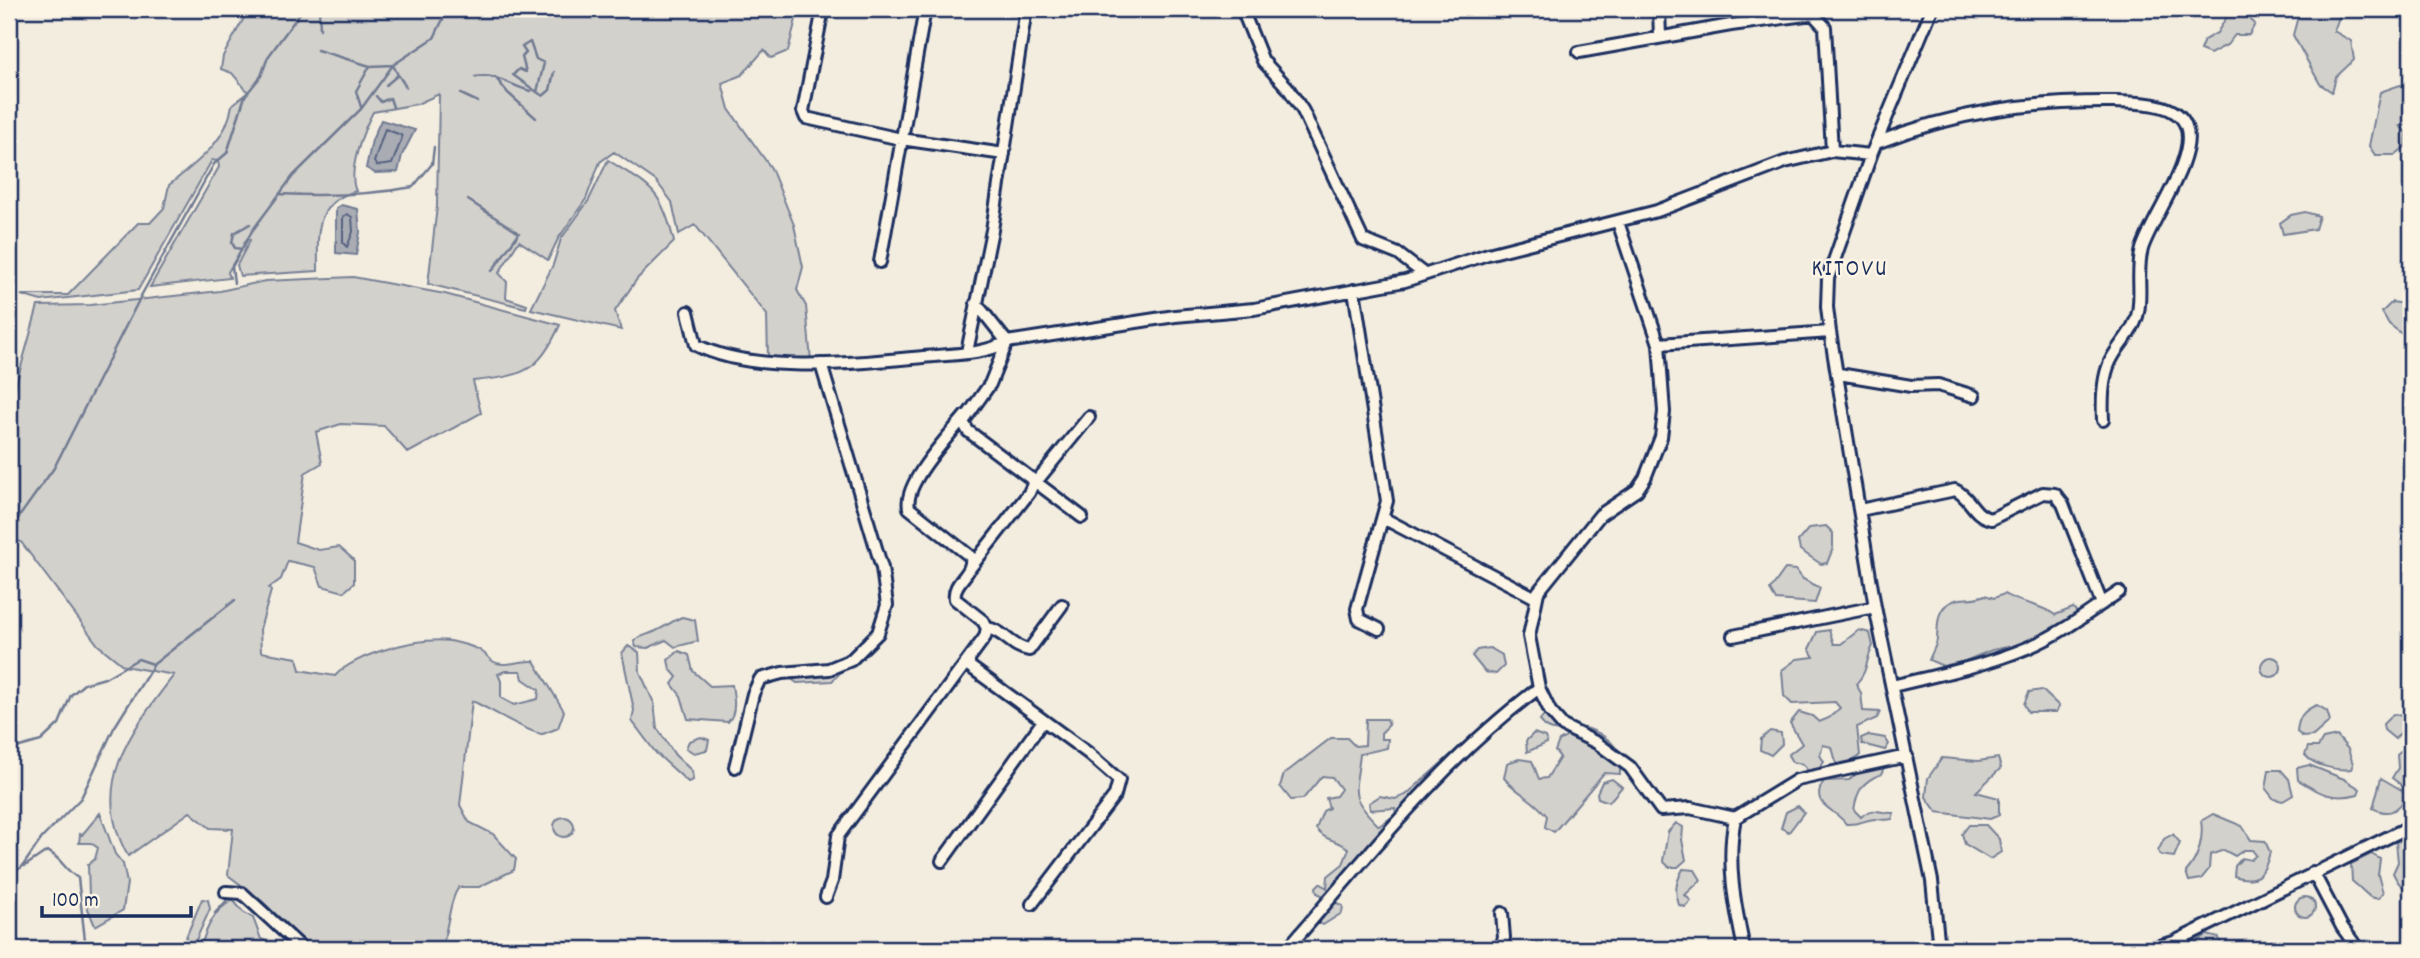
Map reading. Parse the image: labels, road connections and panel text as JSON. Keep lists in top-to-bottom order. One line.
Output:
{"districts":["KITOVU"],"scale_bar":"100 m"}
